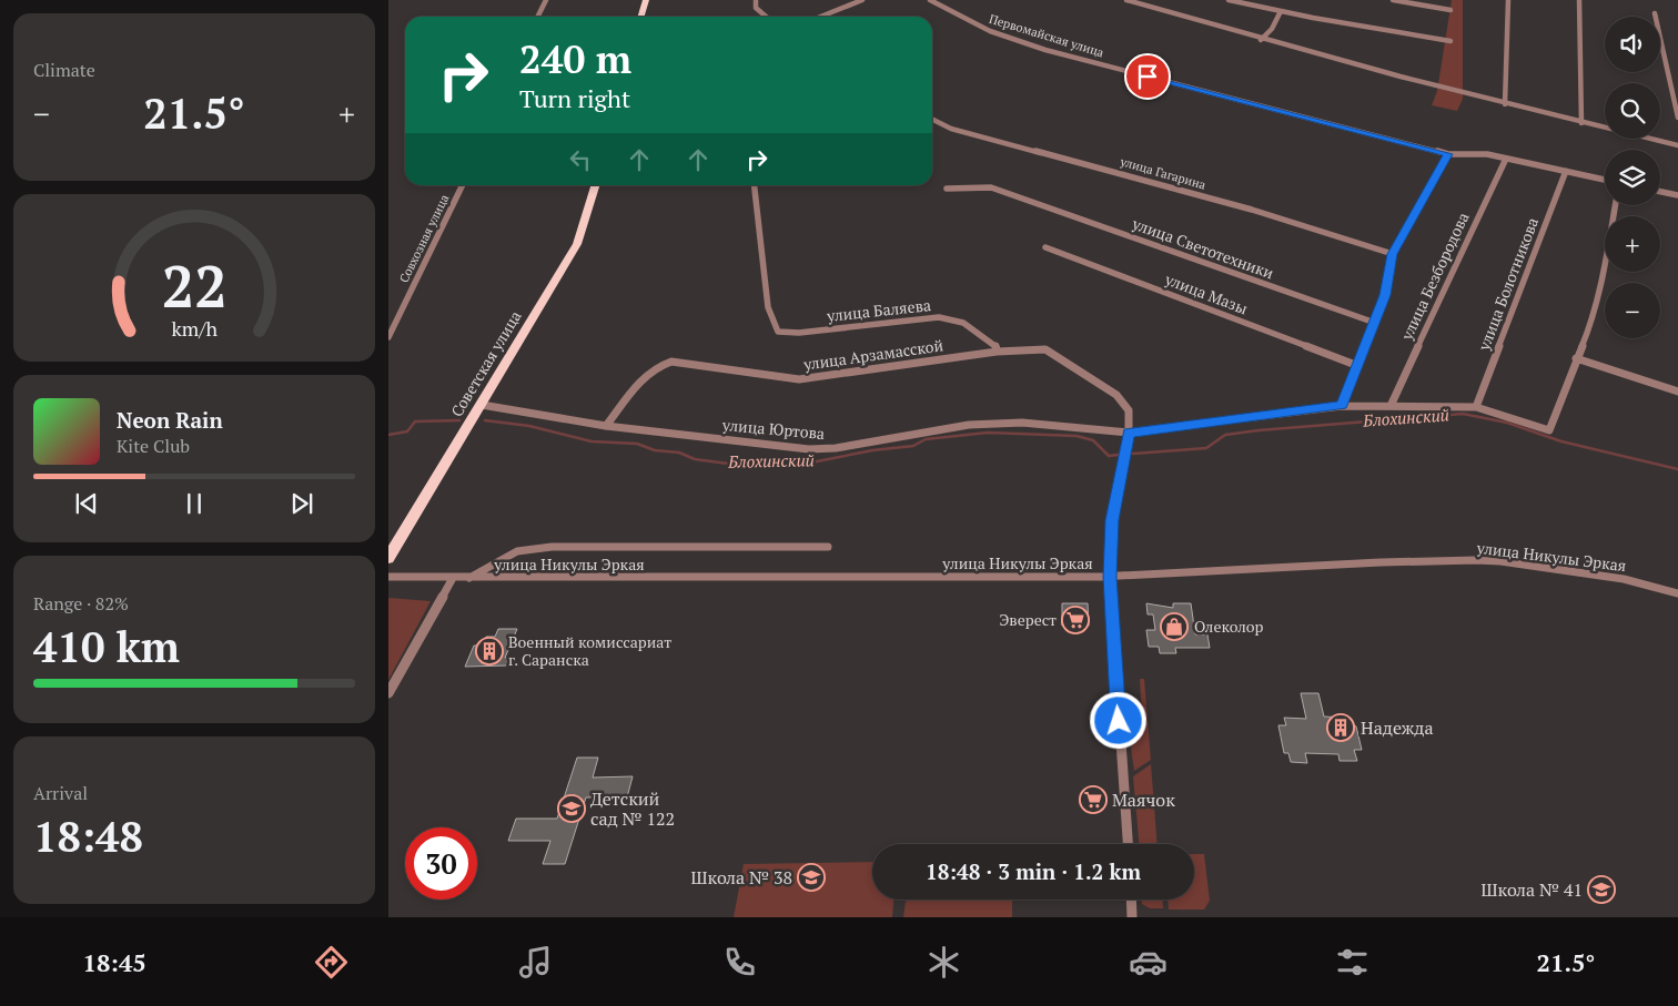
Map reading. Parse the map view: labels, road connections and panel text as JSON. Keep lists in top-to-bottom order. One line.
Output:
{"streets":{"main road":["Советская улица"],"street":["Первомайская улица","улица Гагарина","Совхозная улица","улица Светотехники","улица Безбородова","улица Болотникова","улица Мазы","улица Баляева","улица Арзамасской","улица Юртова","улица Никулы Эркая"]},"crossings":[["Первомайская улица","улица Безбородова"],["Первомайская улица","улица Болотникова"],["улица Безбородова","улица Юртова"],["улица Болотникова","улица Юртова"],["улица Баляева","улица Арзамасской"],["улица Арзамасской","улица Юртова"],["улица Арзамасской","улица Никулы Эркая"],["Советская улица","улица Юртова"]],"water":["Блохинский"],"places":{"supermarket":["Эверест","Маячок"],"shop":["Олеколор"],"building":["Военный комиссариат г. Саранска","Надежда"],"school or university":["Детский сад № 122","Школа № 38","Школа № 41"]},"page":{"tile":["Climate",["Range · 82%","410 km"],["Arrival","18:48"]],"map_buttons":["+","−"],"turn":["240 m","Turn right"],"heat":["−","21.5°","+"],"song":["Neon Rain","Kite Club"],"limit":"30","trip":"18:48 · 3 min · 1.2 km","tabs":["18:45","21.5°"],"gauge":["22","km/h"]}}
